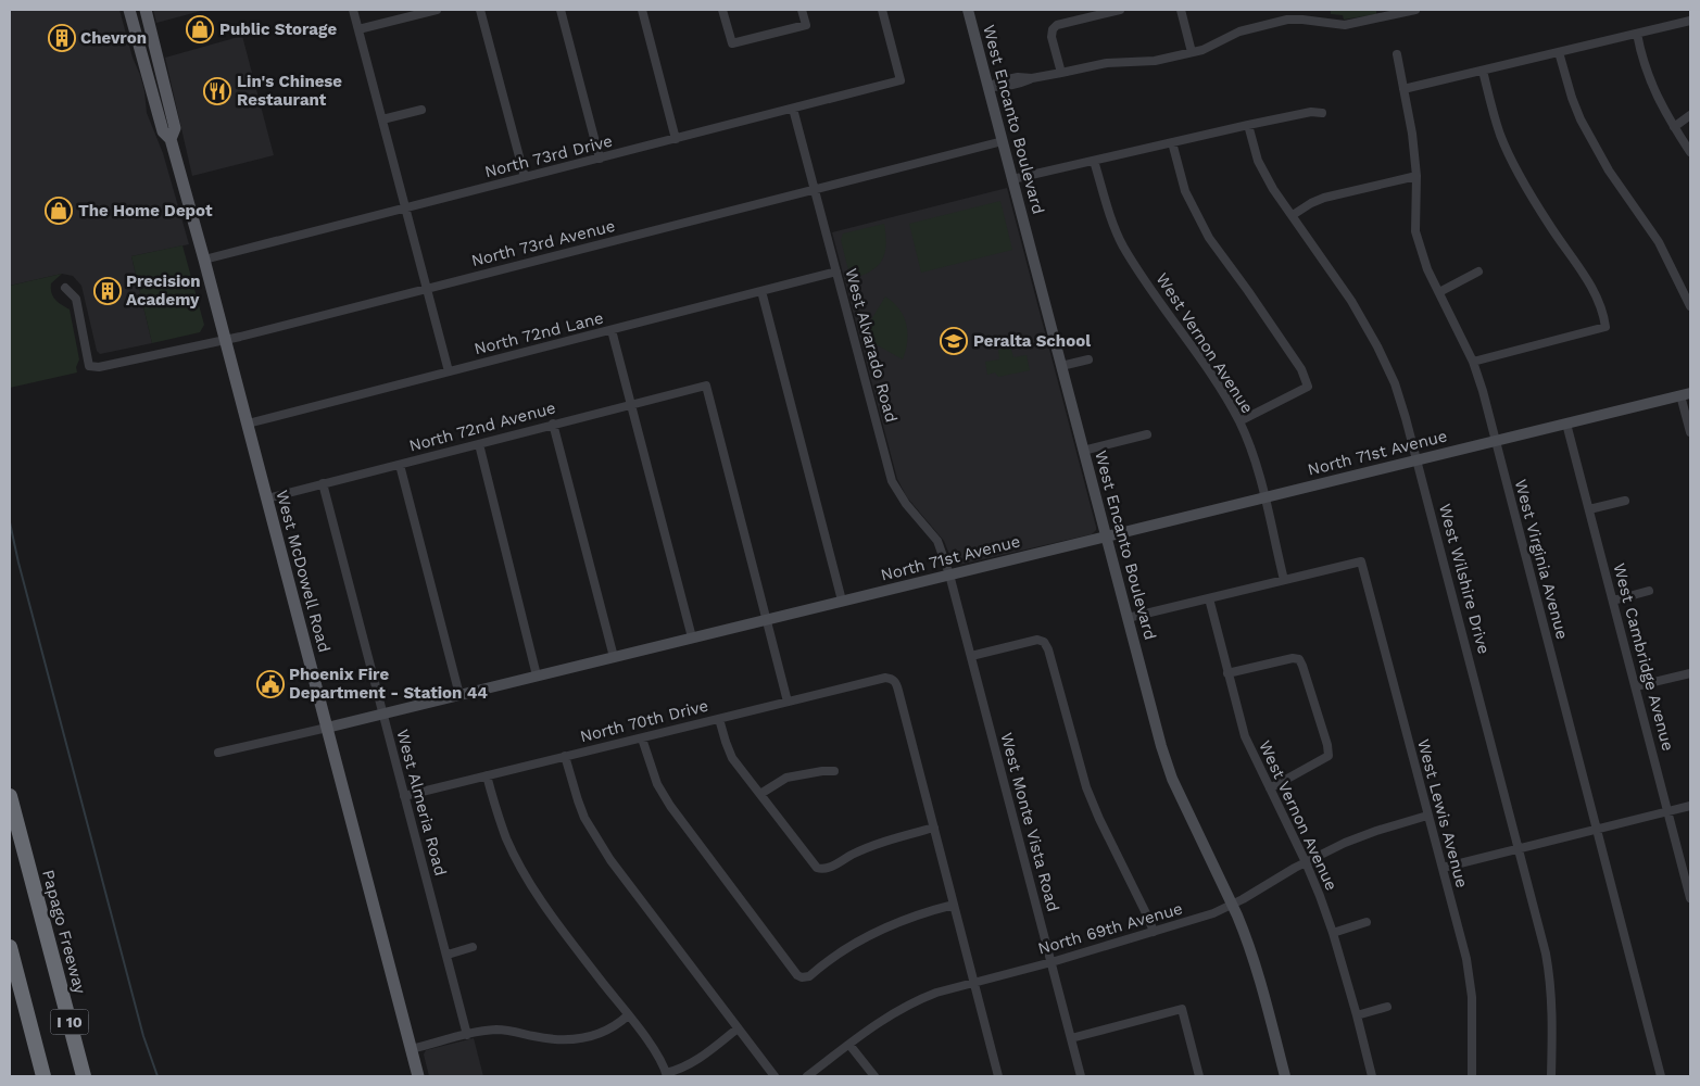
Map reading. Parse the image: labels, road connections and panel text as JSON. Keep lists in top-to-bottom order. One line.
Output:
{"streets":{"highway":["Papago Freeway","I 10"],"main road":["West McDowell Road"],"street":["West Encanto Boulevard","North 73rd Drive","North 73rd Avenue","North 72nd Lane","West Vernon Avenue","West Alvarado Road","North 72nd Avenue","North 71st Avenue","West Virginia Avenue","West Wilshire Drive","West Cambridge Avenue","North 70th Drive","West Almeria Road","West Lewis Avenue","West Monte Vista Road","North 69th Avenue"]},"crossings":[["West Encanto Boulevard","North 73rd Avenue"],["West Encanto Boulevard","North 71st Avenue"],["West Encanto Boulevard","North 69th Avenue"],["North 73rd Drive","West Alvarado Road"],["North 73rd Drive","West McDowell Road"],["North 73rd Avenue","West Alvarado Road"],["North 73rd Avenue","West McDowell Road"],["North 72nd Lane","West Alvarado Road"],["North 72nd Lane","West McDowell Road"],["West Vernon Avenue","North 71st Avenue"],["West Vernon Avenue","West Lewis Avenue"],["West Vernon Avenue","North 69th Avenue"],["West Alvarado Road","North 71st Avenue"],["West Alvarado Road","West Monte Vista Road"],["North 72nd Avenue","North 71st Avenue"],["North 72nd Avenue","West McDowell Road"],["North 72nd Avenue","West Almeria Road"],["North 71st Avenue","West Virginia Avenue"],["North 71st Avenue","West McDowell Road"],["North 71st Avenue","West Wilshire Drive"],["North 71st Avenue","West Cambridge Avenue"],["North 71st Avenue","West Almeria Road"],["North 71st Avenue","West Monte Vista Road"],["North 70th Drive","West Almeria Road"],["West Lewis Avenue","North 69th Avenue"],["West Monte Vista Road","North 69th Avenue"]],"places":{"shop":["Public Storage","The Home Depot"],"building":["Chevron","Precision Academy"],"restaurant":["Lin's Chinese Restaurant"],"school or university":["Peralta School"],"public building":["Phoenix Fire Department - Station 44"]}}
